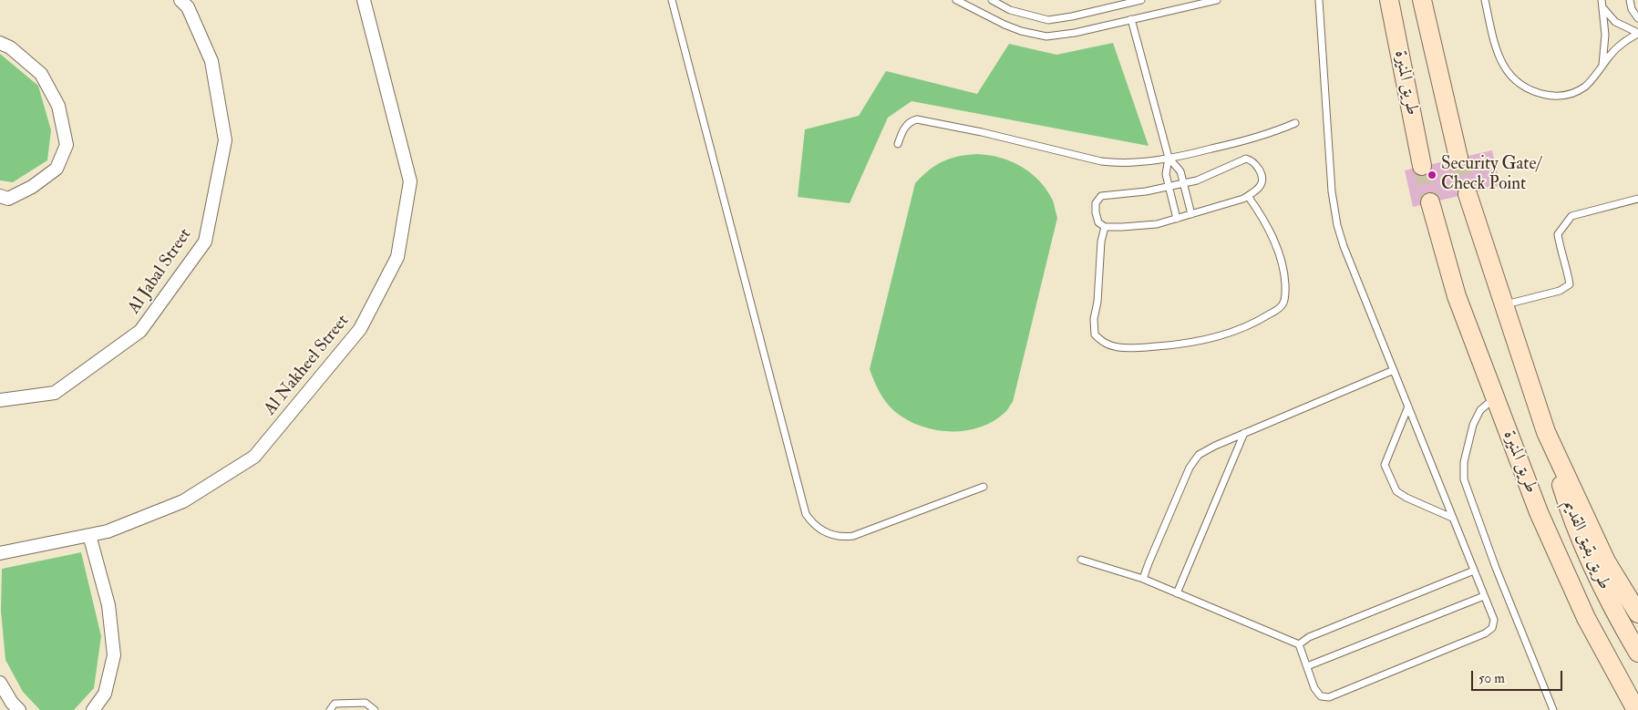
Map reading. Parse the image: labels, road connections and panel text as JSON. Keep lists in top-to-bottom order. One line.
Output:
{"streets":{"main road":["طريق المنيرة","طريق بقيق القديم"],"street":["Al Jabal Street","Al Nakheel Street"]},"crossings":[["طريق المنيرة","طريق بقيق القديم"]],"places":["Security Gate/ Check Point"],"scale_bar":"50 m"}
